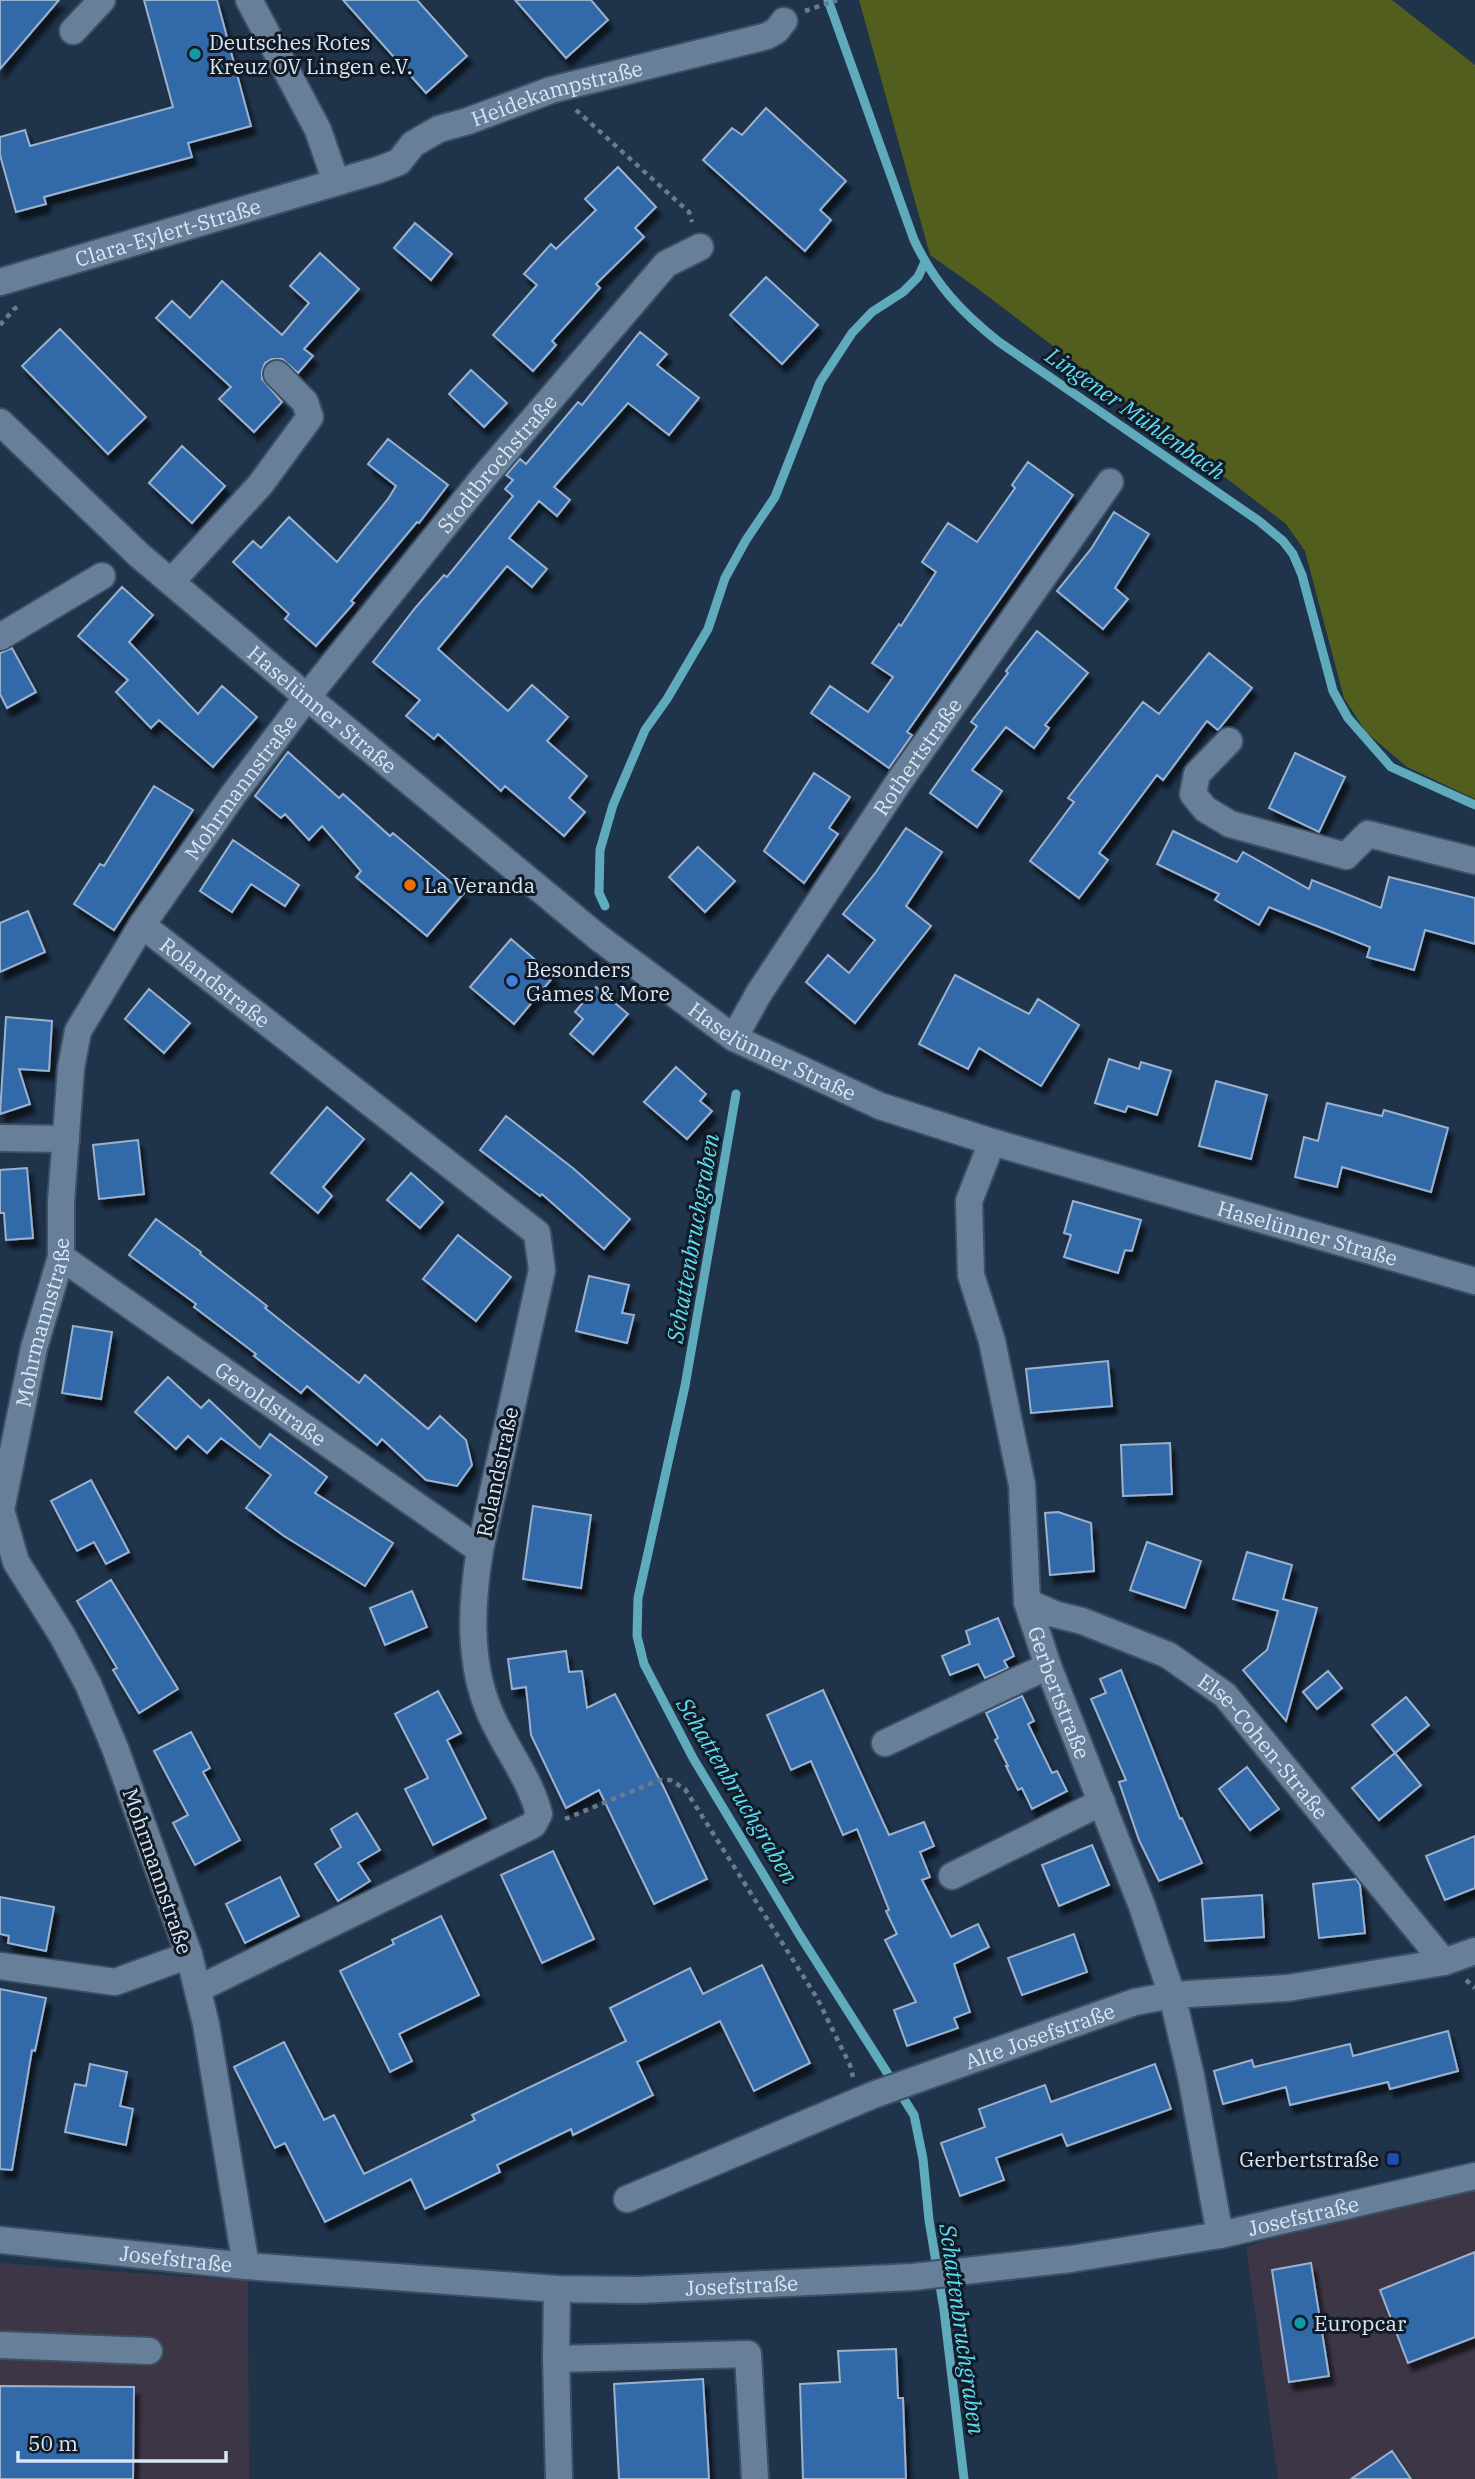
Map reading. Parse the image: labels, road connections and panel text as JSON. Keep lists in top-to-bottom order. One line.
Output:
{"streets":{"street":["Heidekampstraße","Clara-Eylert-Straße","Stodtbrochstraße","Haselünner Straße","Rothertstraße","Mohrmannstraße","Rolandstraße","Geroldstraße","Gerbertstraße","Else-Cohen-Straße","Alte Josefstraße","Josefstraße"]},"crossings":[["Heidekampstraße","Clara-Eylert-Straße"],["Stodtbrochstraße","Haselünner Straße"],["Stodtbrochstraße","Mohrmannstraße"],["Haselünner Straße","Rothertstraße"],["Haselünner Straße","Mohrmannstraße"],["Haselünner Straße","Gerbertstraße"],["Mohrmannstraße","Rolandstraße"],["Mohrmannstraße","Geroldstraße"],["Mohrmannstraße","Josefstraße"],["Rolandstraße","Geroldstraße"],["Gerbertstraße","Else-Cohen-Straße"],["Gerbertstraße","Alte Josefstraße"],["Gerbertstraße","Josefstraße"],["Else-Cohen-Straße","Alte Josefstraße"]],"water":["Lingener Mühlenbach","Schattenbruchgraben"],"places":{"other":["Deutsches Rotes Kreuz OV Lingen e.V.","La Veranda","Besonders Games & More","Europcar"],"transit":["Gerbertstraße"]},"scale_bar":"50 m"}
